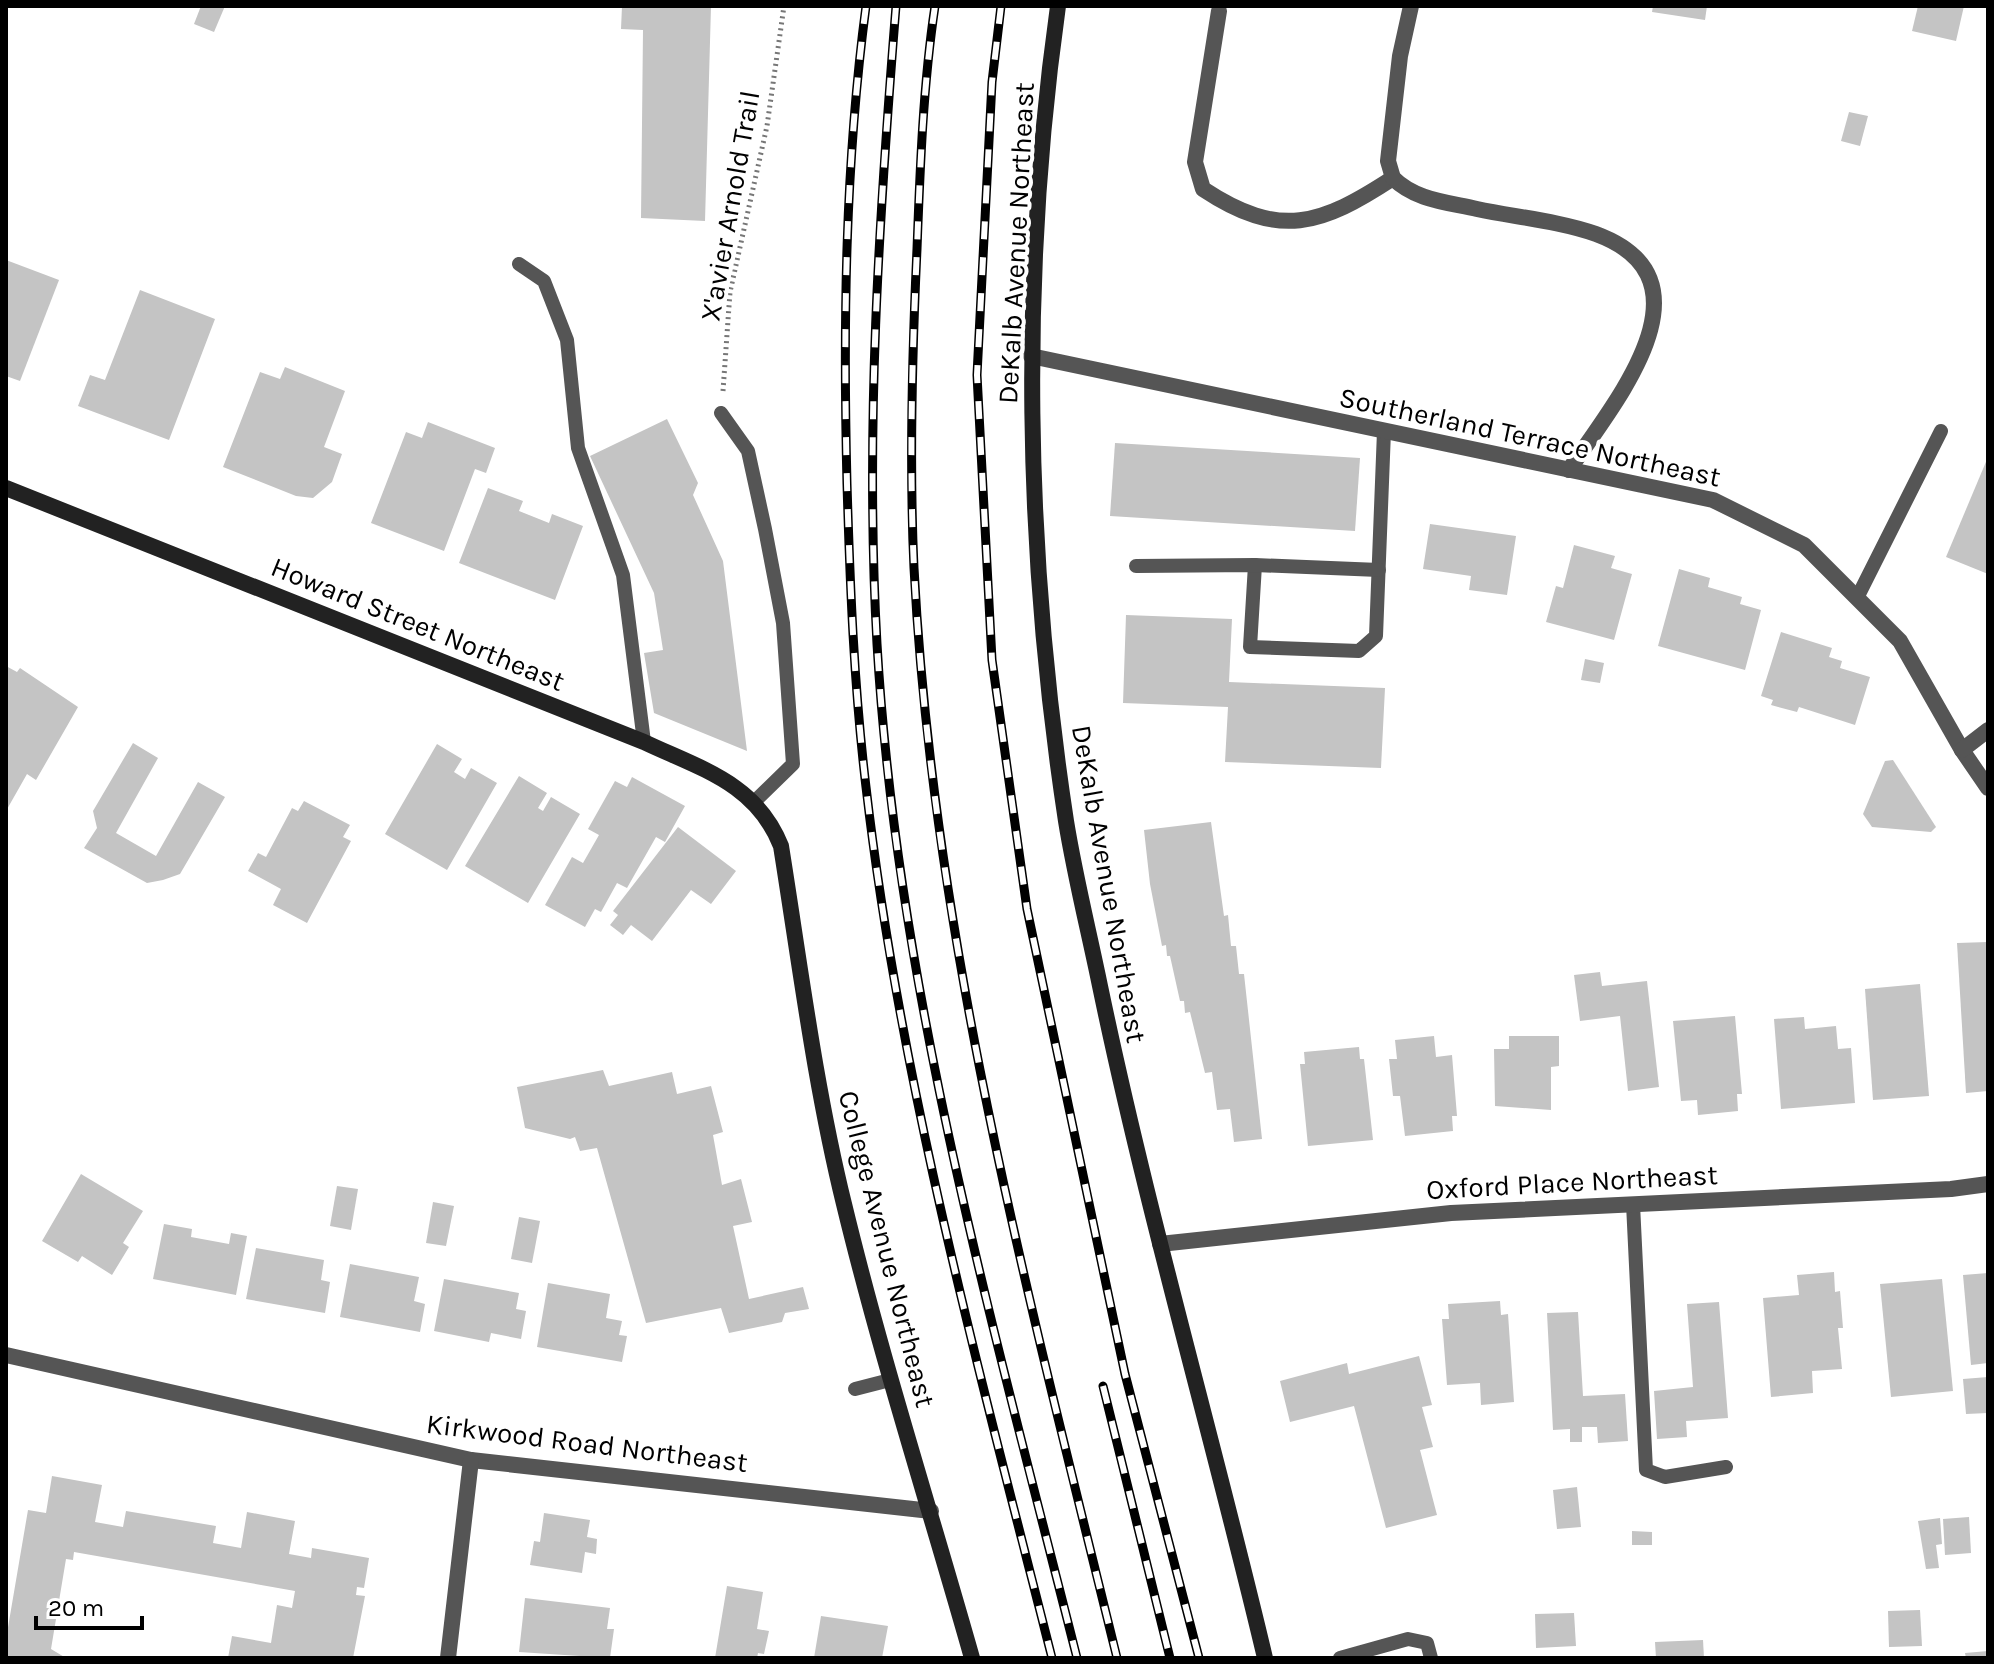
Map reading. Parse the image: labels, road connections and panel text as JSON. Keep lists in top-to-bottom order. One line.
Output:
{"streets":{"street":["DeKalb Avenue Northeast","Southerland Terrace Northeast","Howard Street Northeast","Oxford Place Northeast","College Avenue Northeast","Kirkwood Road Northeast"],"path":["X'avier Arnold Trail"]},"crossings":[["DeKalb Avenue Northeast","Southerland Terrace Northeast"],["DeKalb Avenue Northeast","Oxford Place Northeast"],["Howard Street Northeast","College Avenue Northeast"],["College Avenue Northeast","Kirkwood Road Northeast"]],"scale_bar":"20 m"}
